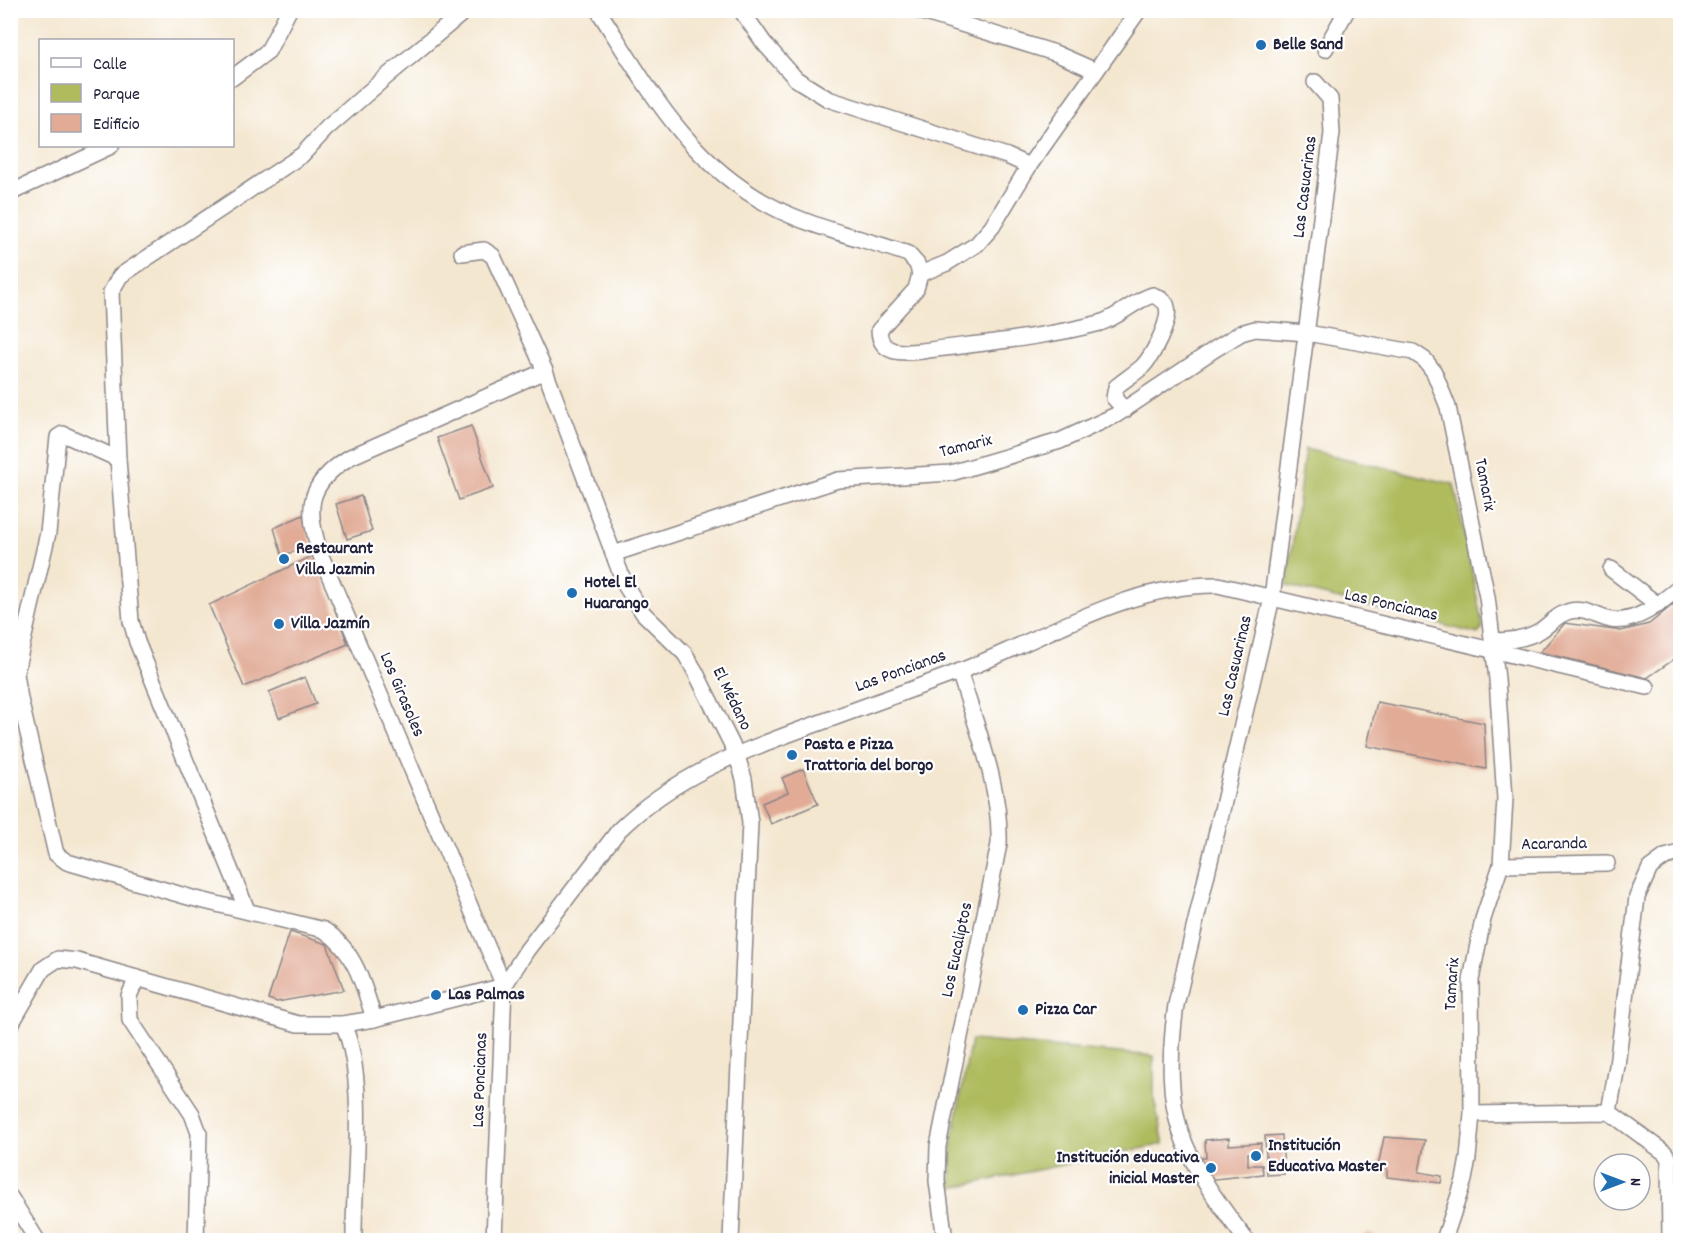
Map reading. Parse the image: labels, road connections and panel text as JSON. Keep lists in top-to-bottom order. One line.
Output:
{"streets":{"street":["Las Casuarinas","Tamarix","Las Poncianas","Los Girasoles","El Médano","Acaranda","Los Eucaliptos"]},"crossings":[["Las Casuarinas","Tamarix"],["Las Casuarinas","Las Poncianas"],["Tamarix","Las Poncianas"],["Tamarix","El Médano"],["Tamarix","Acaranda"],["Las Poncianas","Los Girasoles"],["Las Poncianas","El Médano"],["Las Poncianas","Los Eucaliptos"],["Los Girasoles","El Médano"]],"places":["Belle Sand","Restaurant Villa Jazmin","Hotel El Huarango","Villa Jazmín","Pasta e Pizza Trattoria del borgo","Las Palmas","Pizza Car","Institución Educativa Master","Institución educativa inicial Master"],"legend":["Calle","Parque","Edificio"],"north":"right"}
